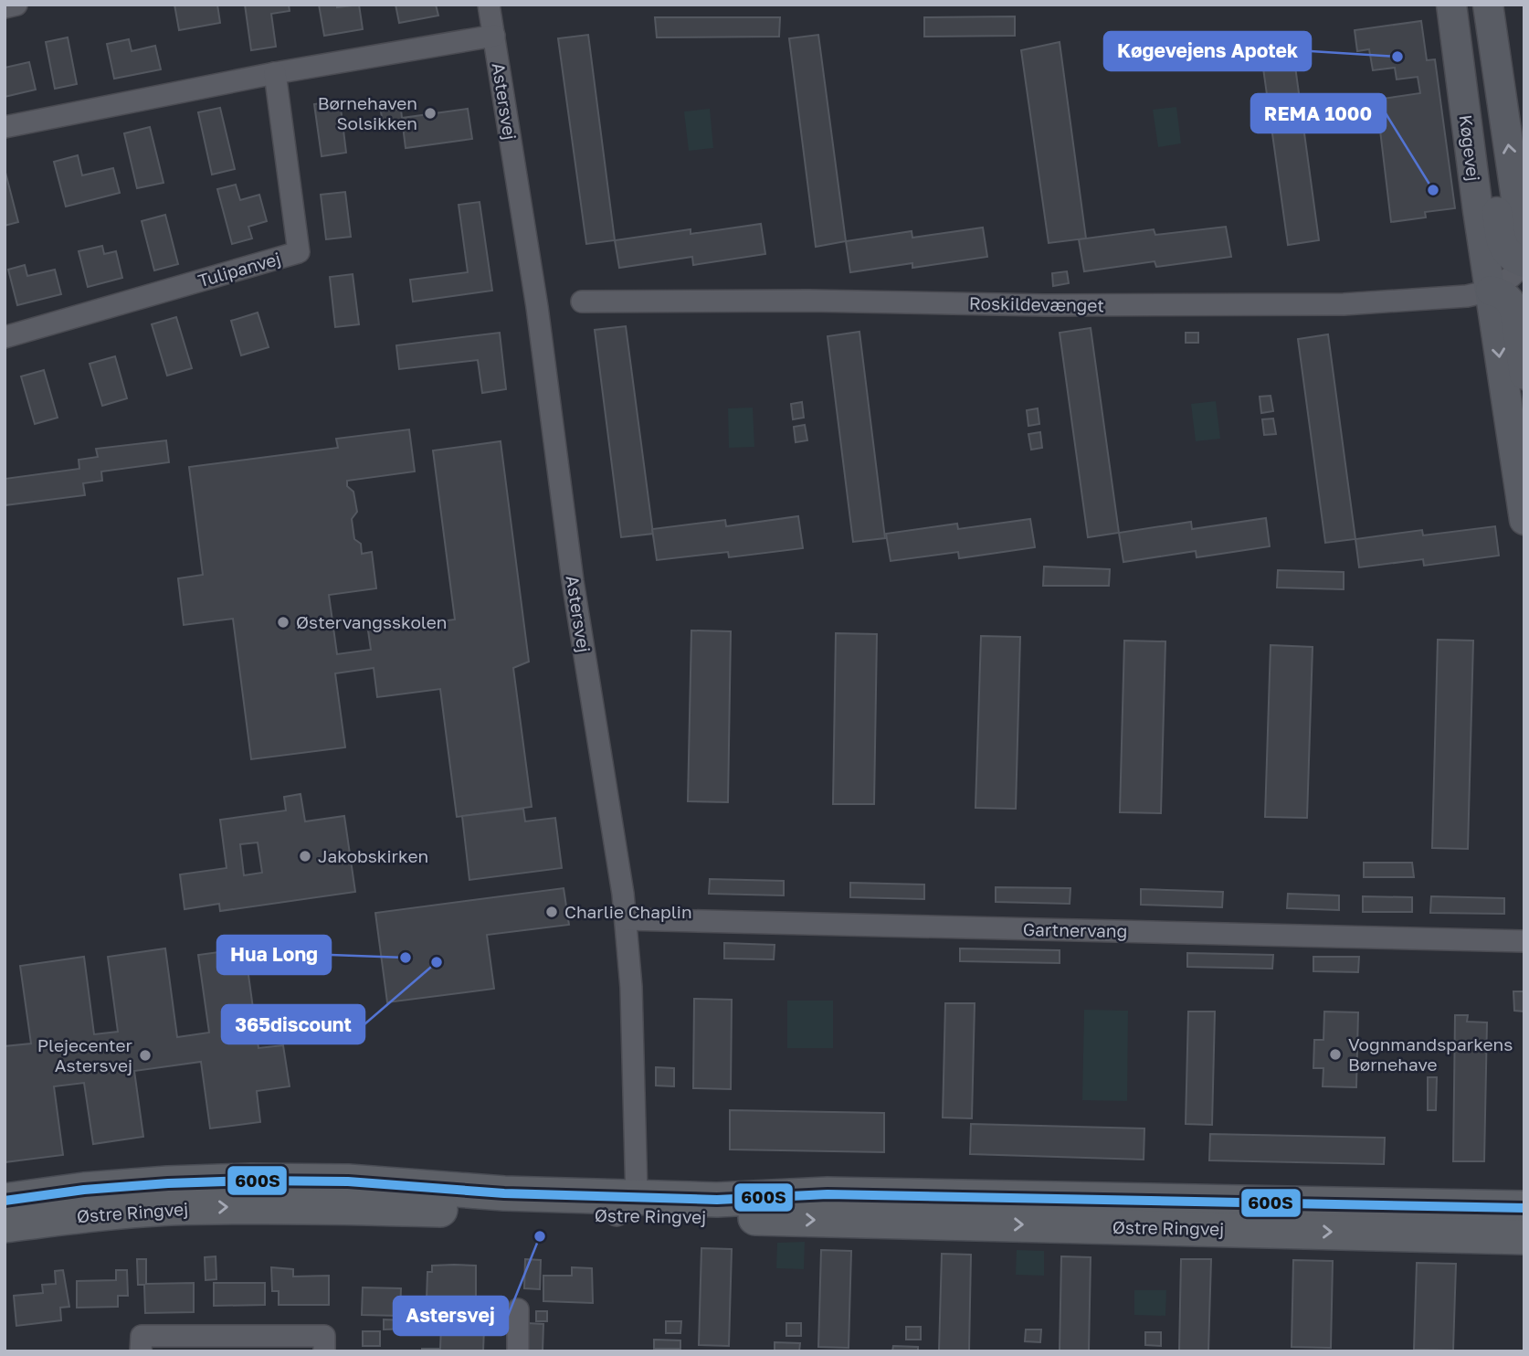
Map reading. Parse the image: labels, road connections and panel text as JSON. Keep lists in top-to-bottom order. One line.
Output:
{"streets":{"main road":["Østre Ringvej"],"street":["Astersvej","Køgevej","Tulipanvej","Roskildevænget","Gartnervang"]},"crossings":[["Astersvej","Gartnervang"],["Astersvej","Østre Ringvej"],["Køgevej","Roskildevænget"]],"one_way":["Køgevej"],"places":["Køgevejens Apotek","Børnehaven Solsikken","REMA 1000","Østervangsskolen","Jakobskirken","Charlie Chaplin","Hua Long","365discount","Vognmandsparkens Børnehave","Plejecenter Astersvej","Astersvej"],"lines":["transit line 600S"]}
